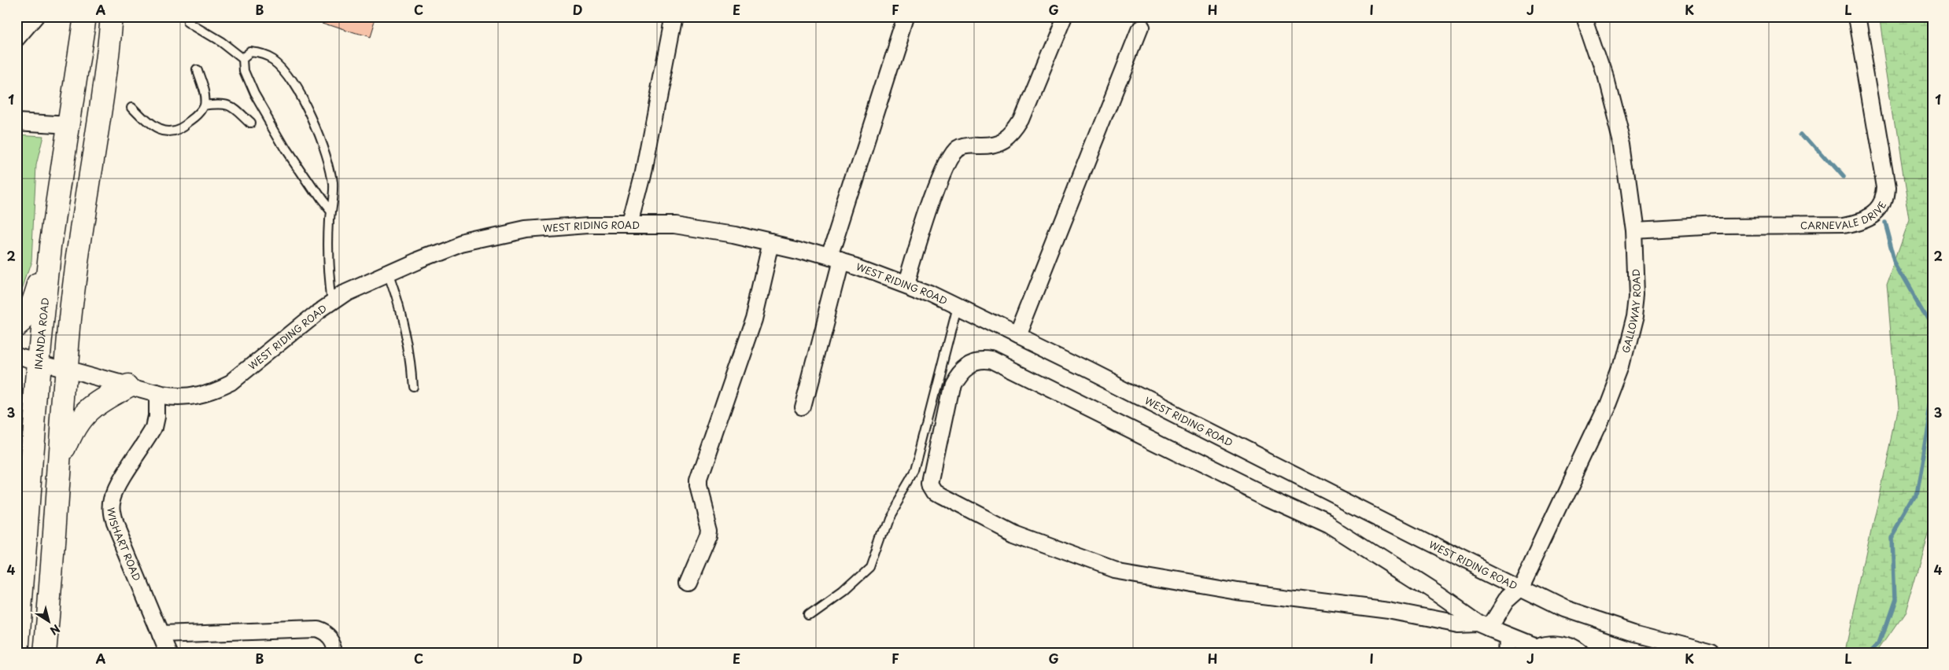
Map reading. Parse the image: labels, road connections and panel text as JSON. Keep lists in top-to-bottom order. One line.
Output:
{"streets":{"main road":["INANDA ROAD"],"street":["CARNEVALE DRIVE","WEST RIDING ROAD","GALLOWAY ROAD","WISHART ROAD"]},"crossings":[["CARNEVALE DRIVE","GALLOWAY ROAD"],["WEST RIDING ROAD","GALLOWAY ROAD"],["WEST RIDING ROAD","INANDA ROAD"],["WEST RIDING ROAD","WISHART ROAD"]],"north":"bottom right","grid":{"columns":["A","B","C","D","E","F","G","H","I","J","K","L"],"rows":["1","2","3","4"]}}
